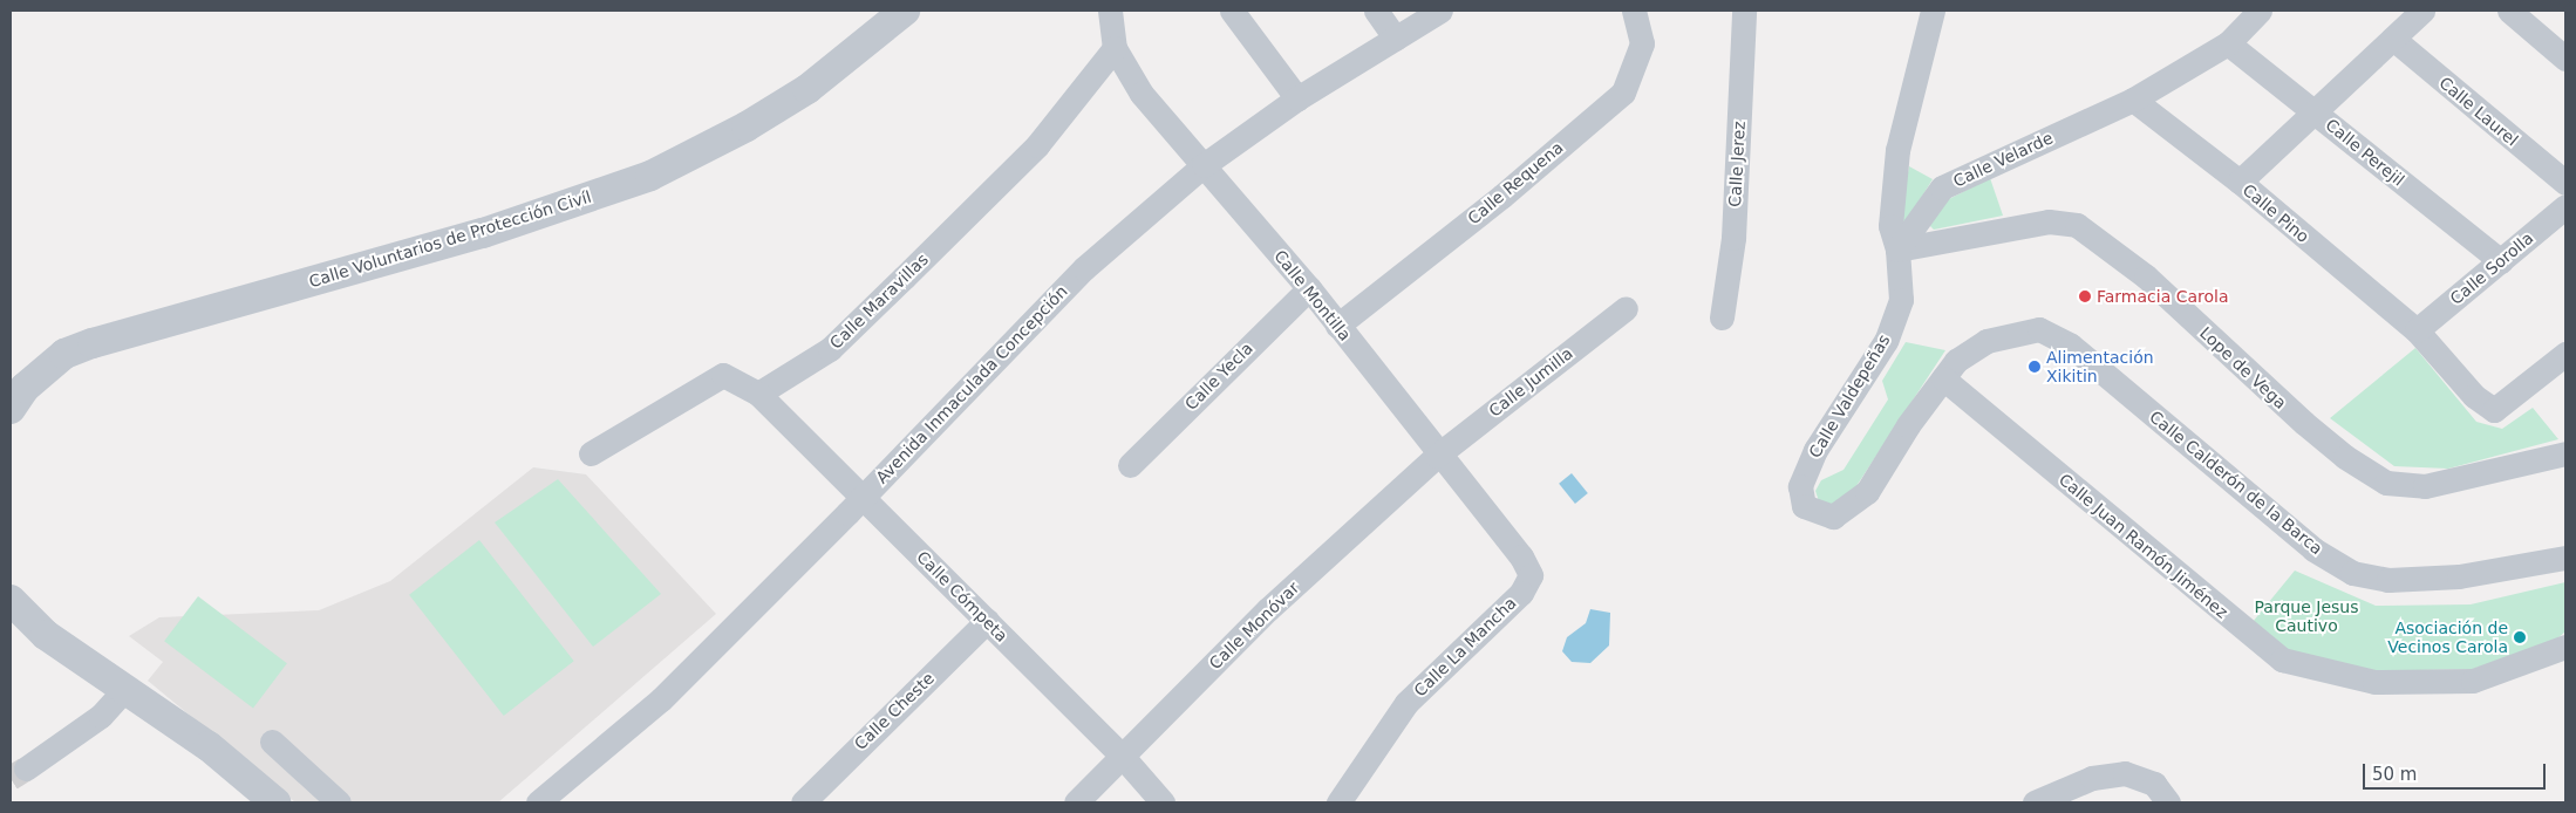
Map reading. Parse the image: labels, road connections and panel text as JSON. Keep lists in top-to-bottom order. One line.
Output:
{"streets":{"street":["Calle Laurel","Calle Perejil","Calle Velarde","Calle Jerez","Calle Requena","Calle Pino","Calle Voluntarios de Protección Civíl","Calle Sorolla","Calle Montilla","Calle Maravillas","Lope de Vega","Calle Yecla","Calle Jumilla","Avenida Inmaculada Concepción","Calle Valdepeñas","Calle Calderón de la Barca","Calle Juan Ramón Jiménez","Calle Cómpeta","Calle Monóvar","Calle La Mancha","Calle Cheste"]},"crossings":[["Calle Perejil","Calle Velarde"],["Calle Perejil","Calle Sorolla"],["Calle Velarde","Calle Pino"],["Calle Velarde","Lope de Vega"],["Calle Velarde","Calle Valdepeñas"],["Calle Requena","Calle Montilla"],["Calle Pino","Calle Sorolla"],["Calle Montilla","Calle Maravillas"],["Calle Montilla","Calle Yecla"],["Calle Montilla","Calle Jumilla"],["Calle Montilla","Avenida Inmaculada Concepción"],["Calle Montilla","Calle Monóvar"],["Calle Montilla","Calle La Mancha"],["Calle Maravillas","Calle Cómpeta"],["Lope de Vega","Calle Valdepeñas"],["Calle Jumilla","Calle Monóvar"],["Avenida Inmaculada Concepción","Calle Cómpeta"],["Calle Valdepeñas","Calle Calderón de la Barca"],["Calle Calderón de la Barca","Calle Juan Ramón Jiménez"],["Calle Cómpeta","Calle Monóvar"],["Calle Cómpeta","Calle Cheste"]],"parks":["Parque Jesus Cautivo"],"places":["Farmacia Carola","Alimentación Xikitin","Asociación de Vecinos Carola"],"scale_bar":"50 m"}
